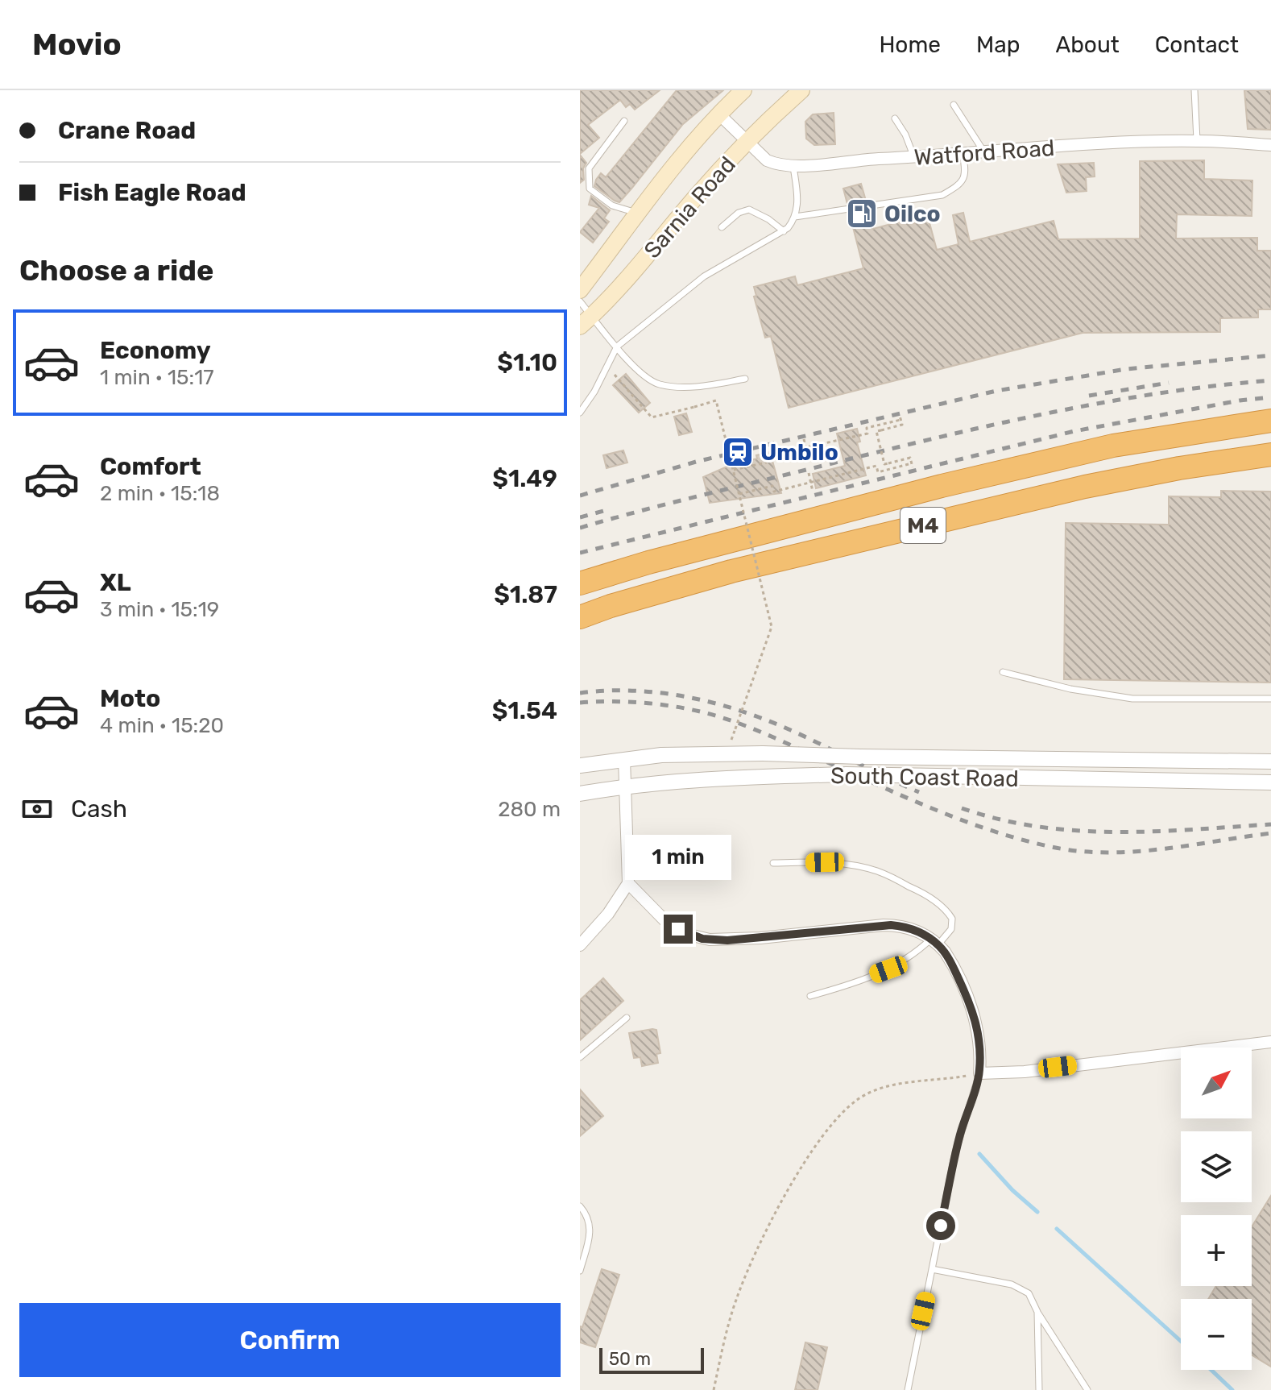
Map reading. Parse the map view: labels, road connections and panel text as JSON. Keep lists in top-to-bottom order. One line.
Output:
{"streets":{"highway":["M4"],"main road":["Sarnia Road"],"street":["Watford Road","South Coast Road"]},"crossings":[["Watford Road","Sarnia Road"]],"places":{"fuel station":["Oilco"],"station":["Umbilo"]},"scale_bar":"50 m","north":"top right","page":{"header":"Movio","nav":["Home","Map","About","Contact"],"banner":["Crane Road","Fish Eagle Road"],"heading":"Choose a ride","list":[{"name":"Economy","note":"1 min · 15:17","value":"$1.10"},{"name":"Comfort","note":"2 min · 15:18","value":"$1.49"},{"name":"XL","note":"3 min · 15:19","value":"$1.87"},{"name":"Moto","note":"4 min · 15:20","value":"$1.54"}],"pay":["Cash","280 m"],"bubble":"1 min","map_buttons":["+","−"],"buttons":"Confirm","scale":"50 m"}}
